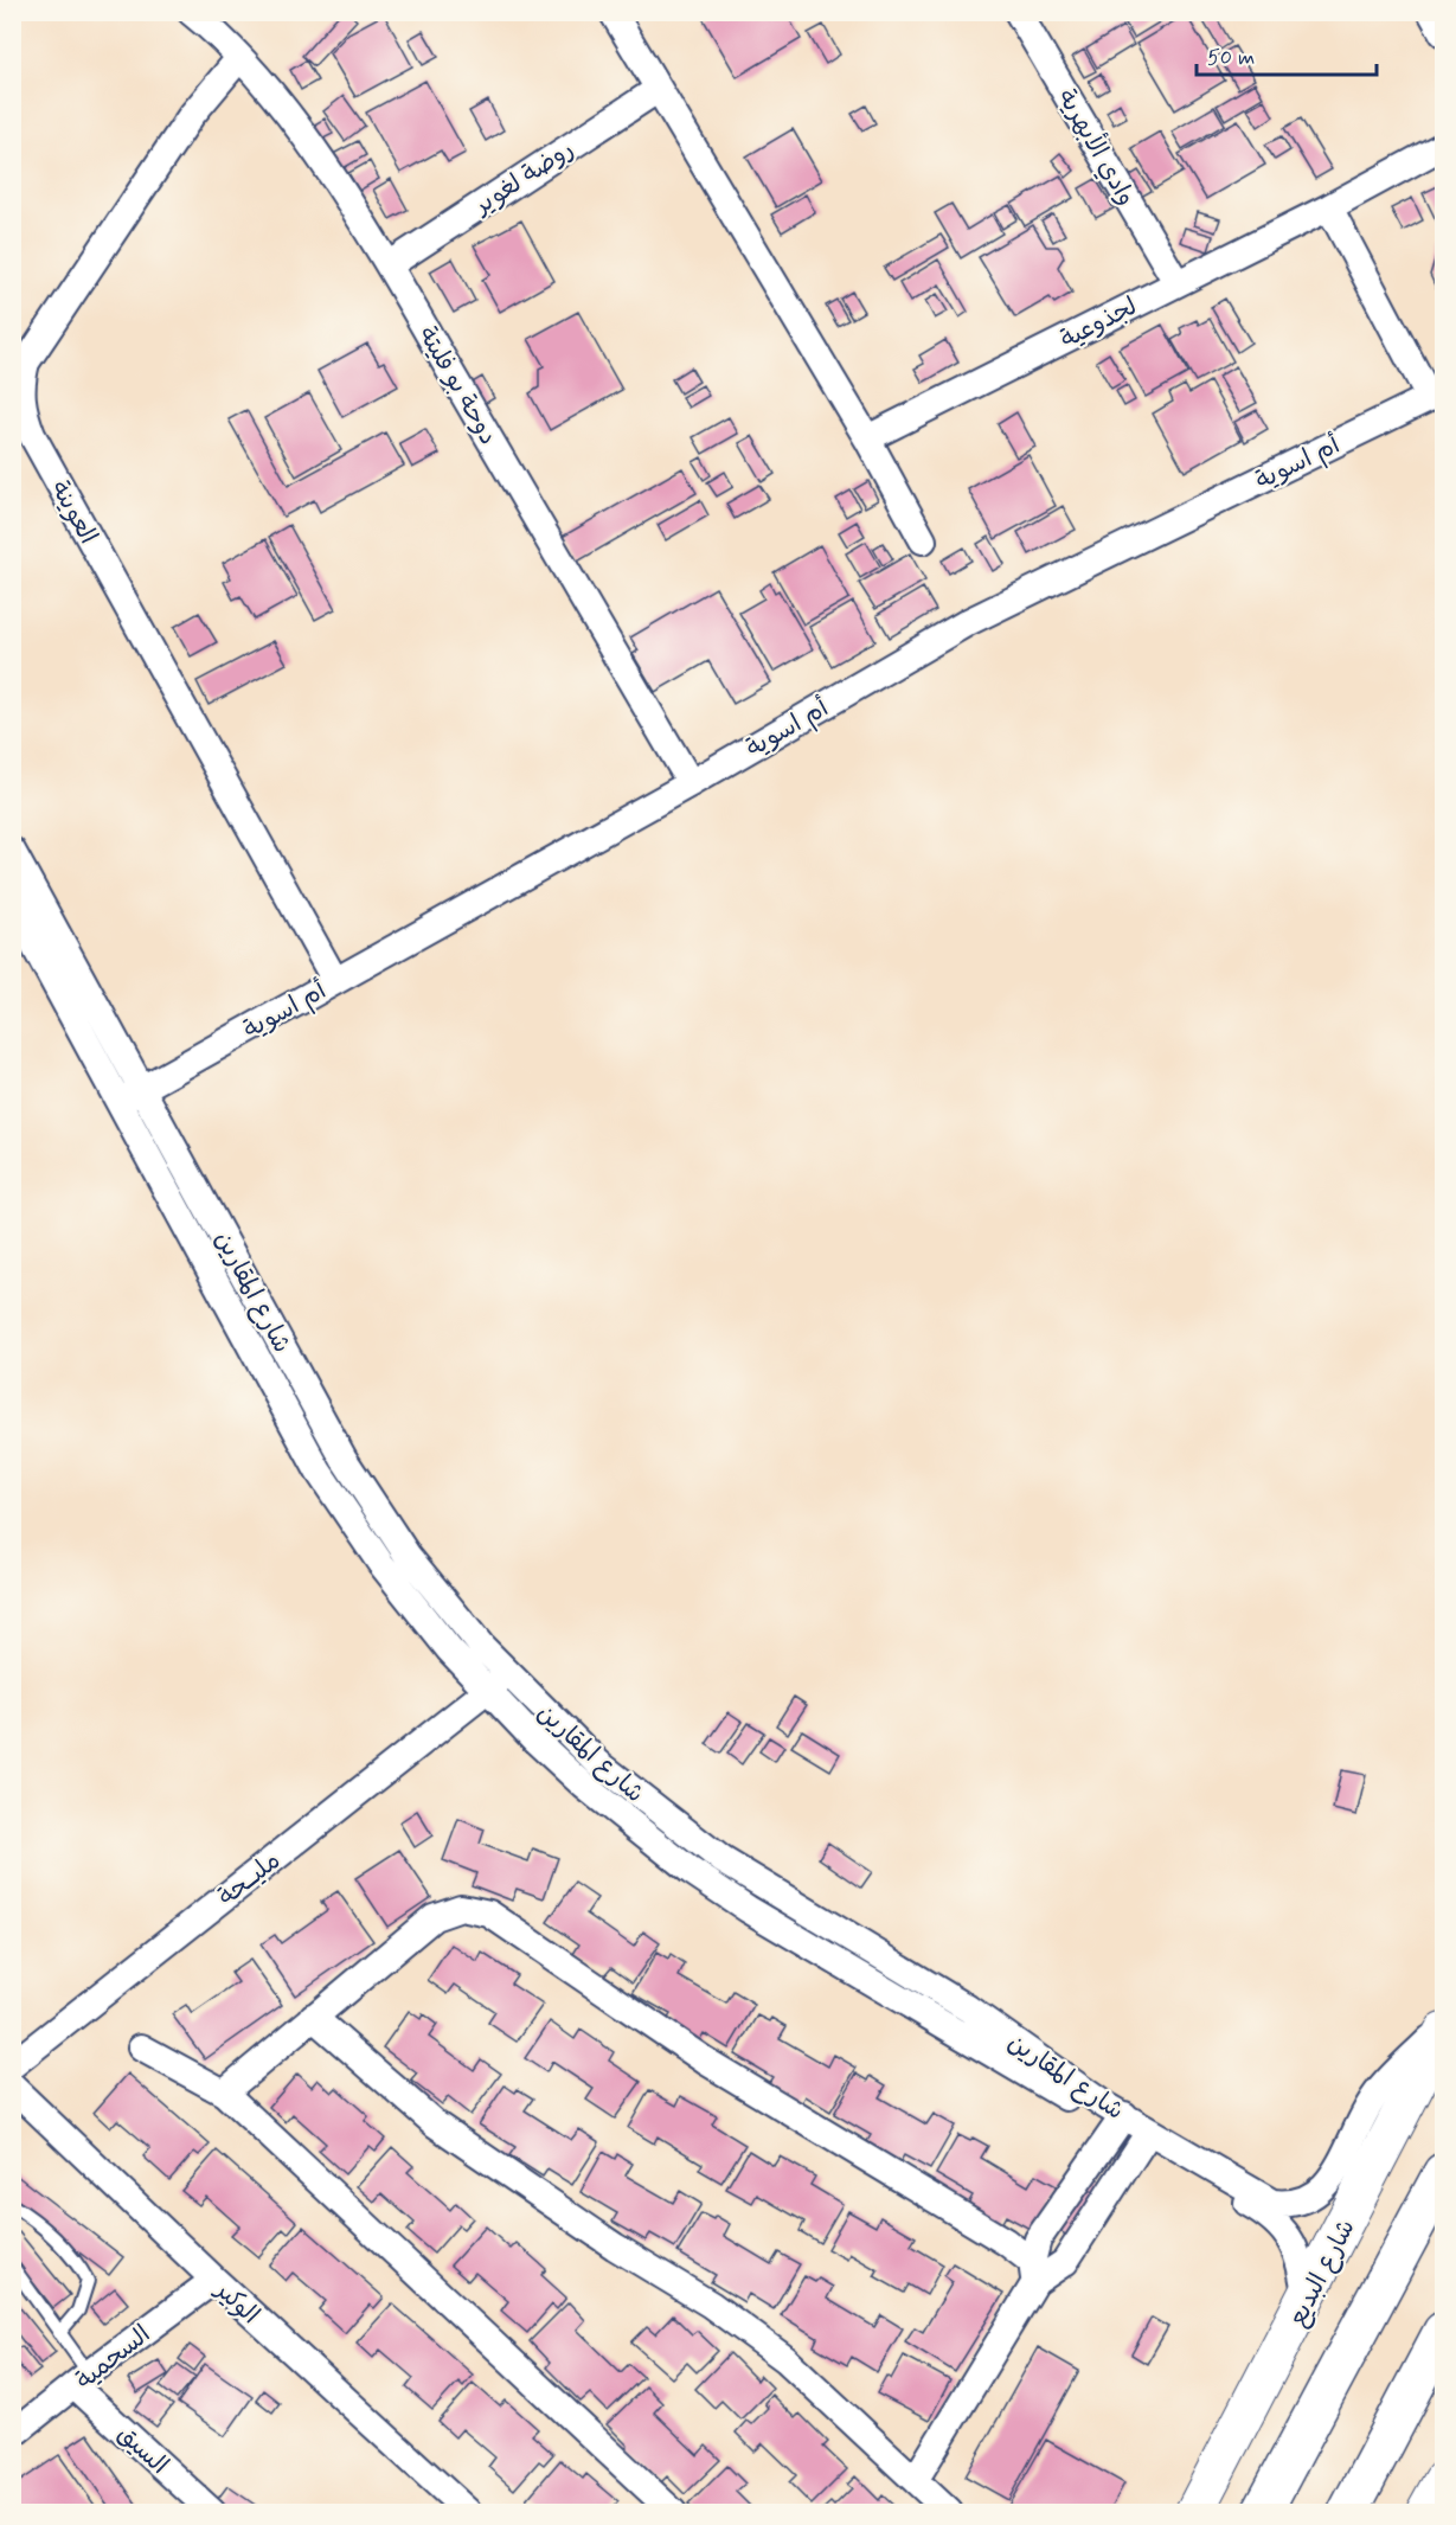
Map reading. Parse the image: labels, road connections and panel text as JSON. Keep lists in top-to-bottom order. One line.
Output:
{"streets":{"main road":["شارع البديع"],"street":["وادي الأبهرية","روضة لغوير","لجذوعية","دوحة بو فليتة","أم اسوية","العوينة","شارع المقارين","مليــحة","الوكير","السحمية","السيق"]},"crossings":[["وادي الأبهرية","لجذوعية"],["روضة لغوير","دوحة بو فليتة"],["دوحة بو فليتة","أم اسوية"],["دوحة بو فليتة","العوينة"],["أم اسوية","العوينة"],["أم اسوية","شارع المقارين"],["شارع المقارين","مليــحة"],["شارع المقارين","شارع البديع"],["الوكير","السحمية"],["السحمية","السيق"]],"scale_bar":"50 m"}
